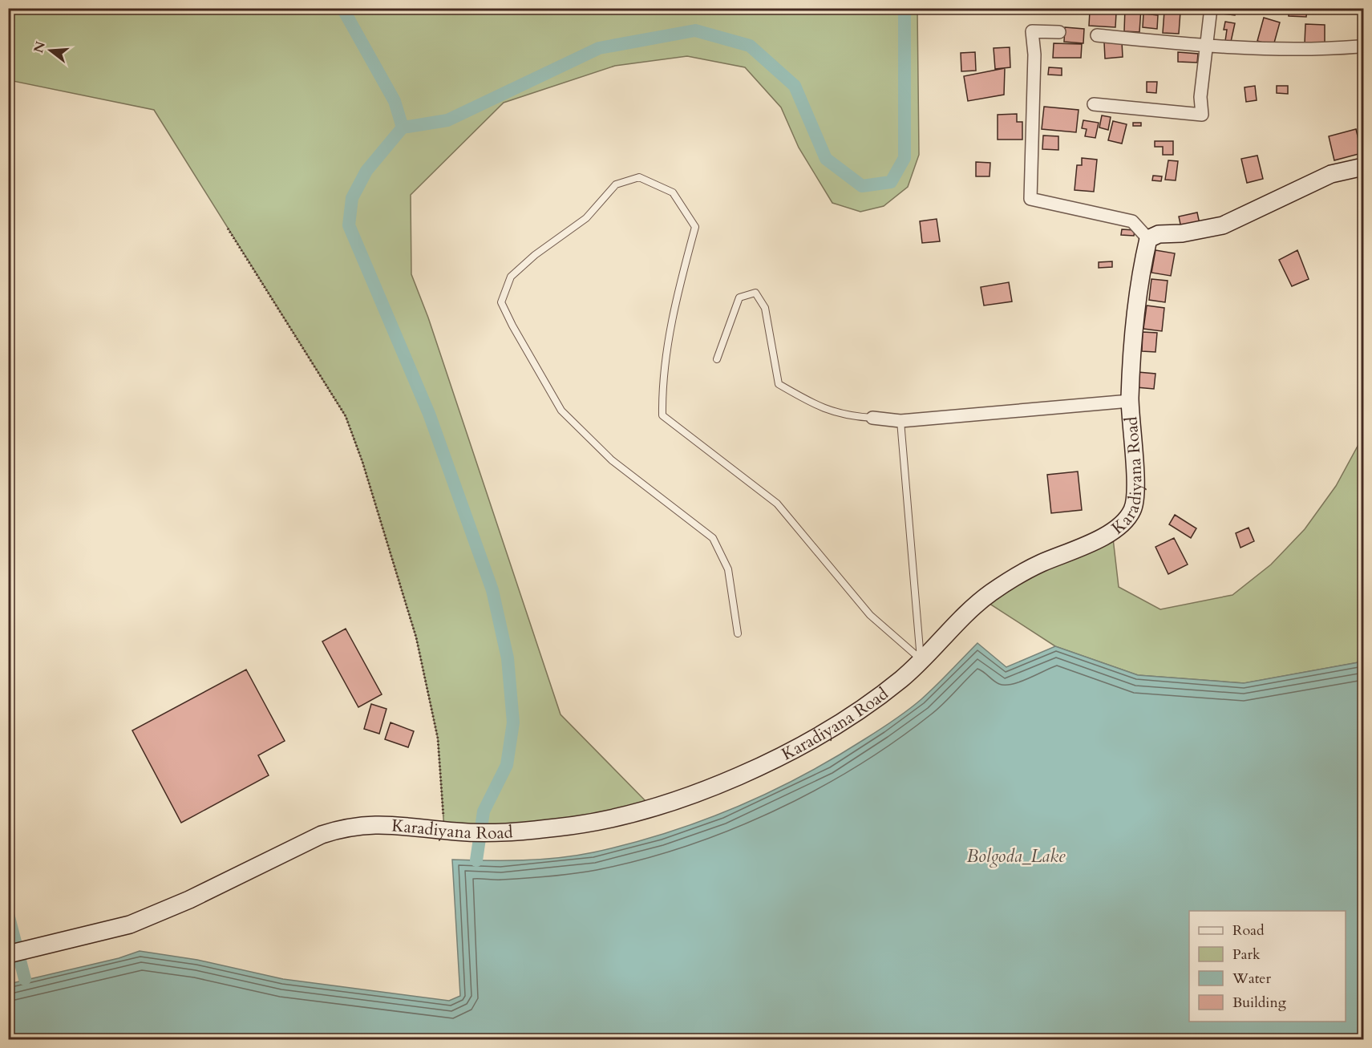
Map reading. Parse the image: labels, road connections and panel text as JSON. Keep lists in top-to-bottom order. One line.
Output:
{"streets":{"street":["Karadiyana Road"]},"water":["Bolgoda_Lake"],"legend":["Road","Park","Water","Building"],"north":"left"}
